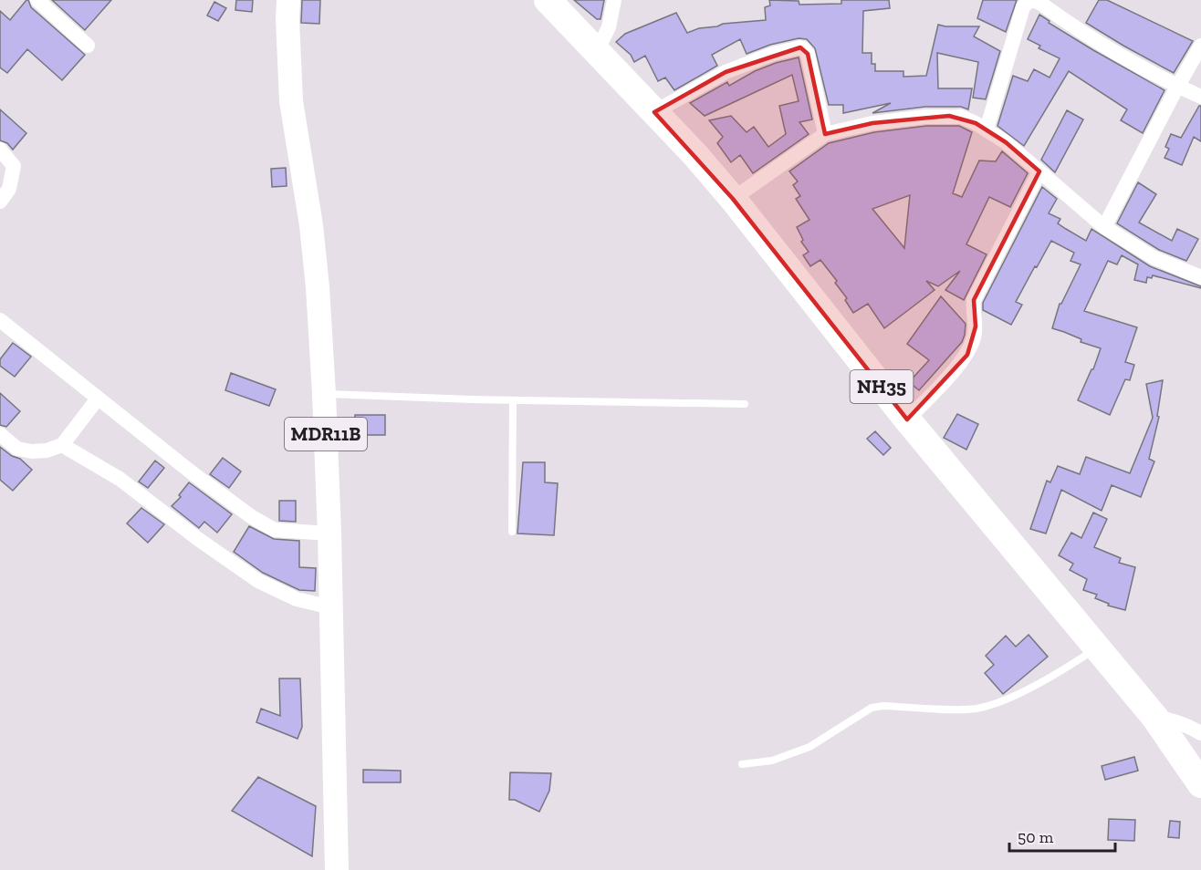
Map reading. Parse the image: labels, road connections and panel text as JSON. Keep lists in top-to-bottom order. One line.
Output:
{"streets":{"highway":["NH35"],"main road":["MDR11B"]},"scale_bar":"50 m"}
